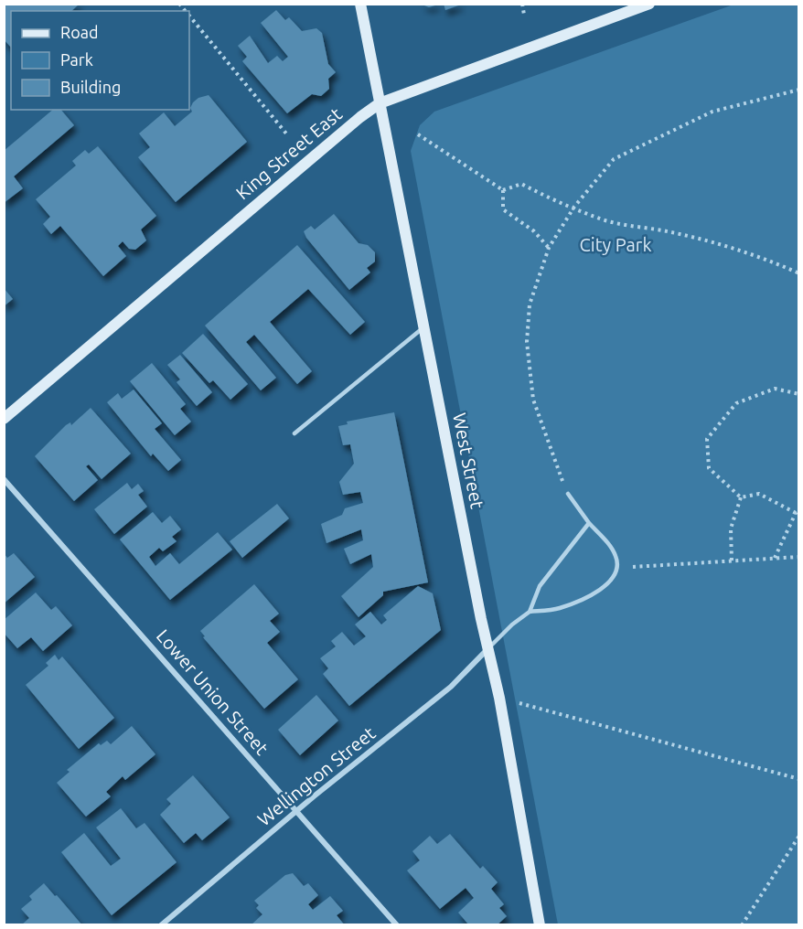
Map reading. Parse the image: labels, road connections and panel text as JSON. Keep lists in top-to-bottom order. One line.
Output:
{"streets":{"street":["King Street East","West Street","Lower Union Street","Wellington Street"]},"crossings":[["King Street East","West Street"],["West Street","Wellington Street"],["Lower Union Street","Wellington Street"]],"parks":["City Park"],"legend":["Road","Park","Building"]}
